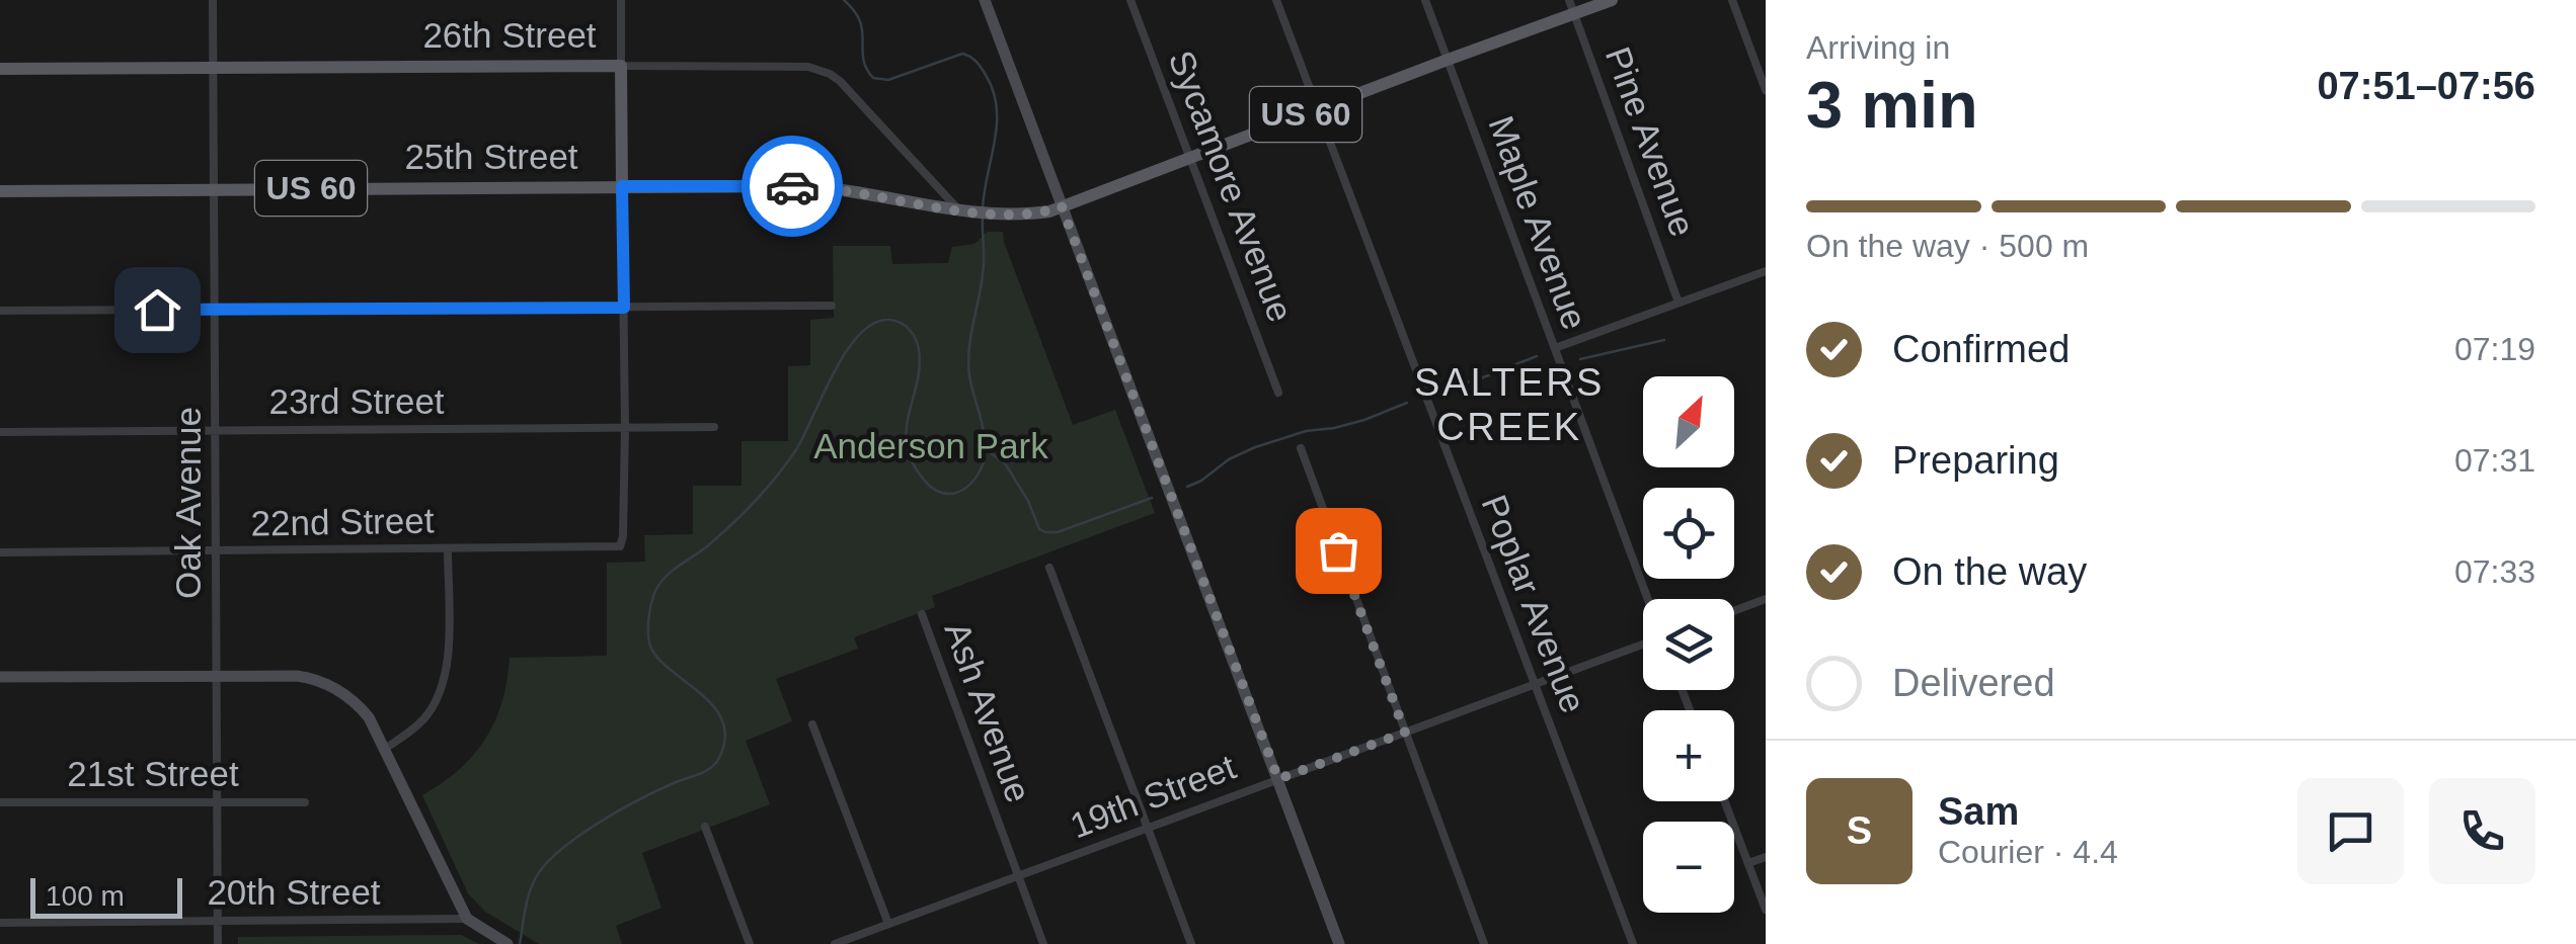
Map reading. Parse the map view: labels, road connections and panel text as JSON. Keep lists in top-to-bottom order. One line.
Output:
{"streets":{"main road":["26th Street","US 60","25th Street"],"street":["Pine Avenue","Sycamore Avenue","Maple Avenue","23rd Street","Oak Avenue","22nd Street","Poplar Avenue","Ash Avenue","21st Street","19th Street","20th Street"]},"crossings":[["26th Street","25th Street"],["26th Street","Oak Avenue"],["Pine Avenue","25th Street"],["25th Street","Sycamore Avenue"],["25th Street","Maple Avenue"],["25th Street","Oak Avenue"],["25th Street","Poplar Avenue"],["23rd Street","Oak Avenue"],["23rd Street","22nd Street"],["Oak Avenue","22nd Street"],["Oak Avenue","21st Street"],["Oak Avenue","20th Street"],["Poplar Avenue","19th Street"],["Ash Avenue","19th Street"]],"districts":["SALTERS CREEK"],"parks":["Anderson Park"],"scale_bar":"100 m","north":"top right","page":{"heading":["3 min","Arriving in","07:51–07:56"],"panel":["Sam","Courier · 4.4"],"bar":"On the way · 500 m","list":[["Confirmed","07:19"],["Preparing","07:31"],["On the way","07:33"],"Delivered"],"map_buttons":["+","−"],"round":"S","scale":"100 m"}}
